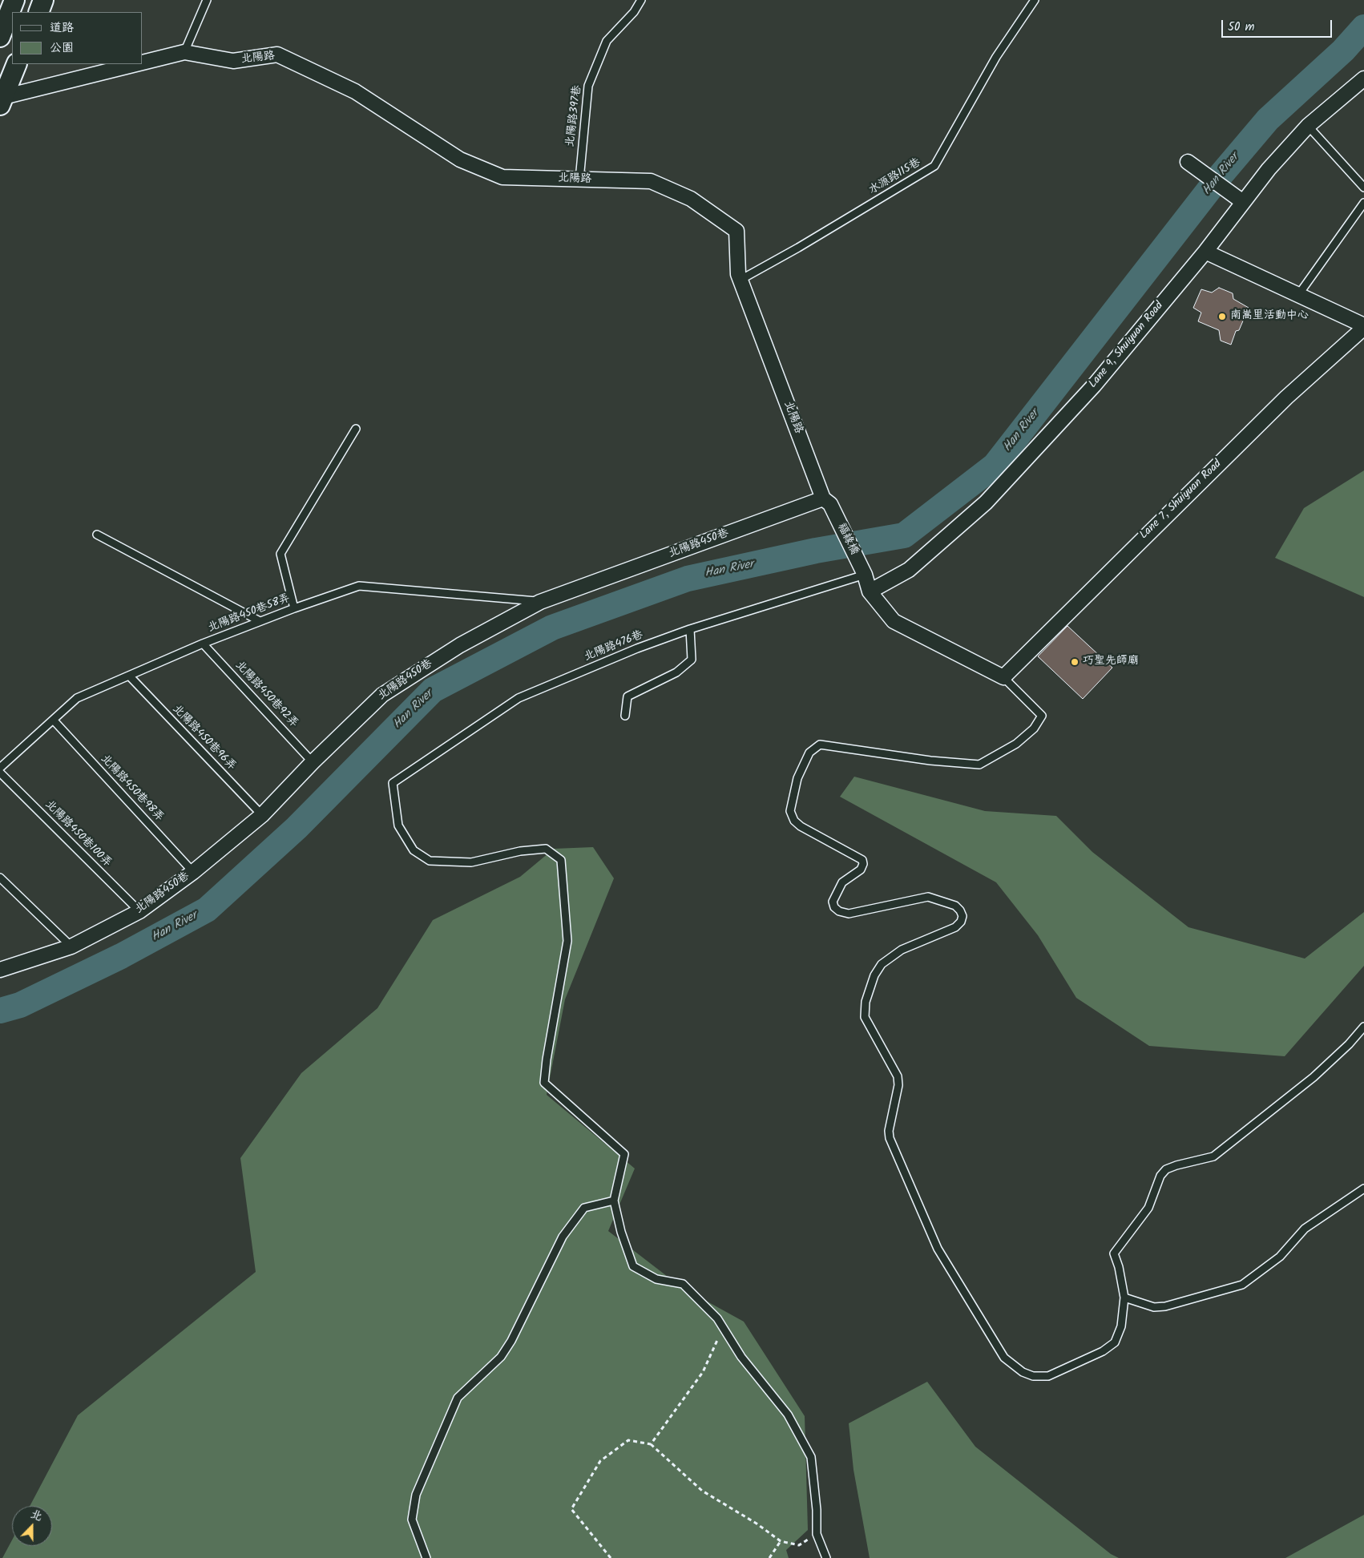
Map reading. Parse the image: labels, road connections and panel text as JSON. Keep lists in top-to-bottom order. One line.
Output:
{"streets":{"street":["北陽路","Lane 9, Shuiyuan Road","Lane 7, Shuiyuan Road","福緣橋","北陽路450巷"],"lane":["北陽路397巷","水源路115巷","北陽路450巷58弄","北陽路476巷","北陽路450巷92弄","北陽路450巷96弄","北陽路450巷98弄","北陽路450巷100弄"]},"crossings":[["北陽路","北陽路397巷"],["北陽路","水源路115巷"],["北陽路","福緣橋"],["北陽路","北陽路450巷"],["福緣橋","北陽路450巷"],["福緣橋","北陽路476巷"],["北陽路450巷","北陽路450巷58弄"],["北陽路450巷","北陽路450巷92弄"],["北陽路450巷","北陽路450巷96弄"],["北陽路450巷","北陽路450巷98弄"],["北陽路450巷","北陽路450巷100弄"],["北陽路450巷58弄","北陽路450巷92弄"],["北陽路450巷58弄","北陽路450巷96弄"],["北陽路450巷58弄","北陽路450巷98弄"]],"water":["Han River"],"places":["南嵩里活動中心","巧聖先師廟"],"legend":["道路","公園"],"scale_bar":"50 m","north":"top"}
